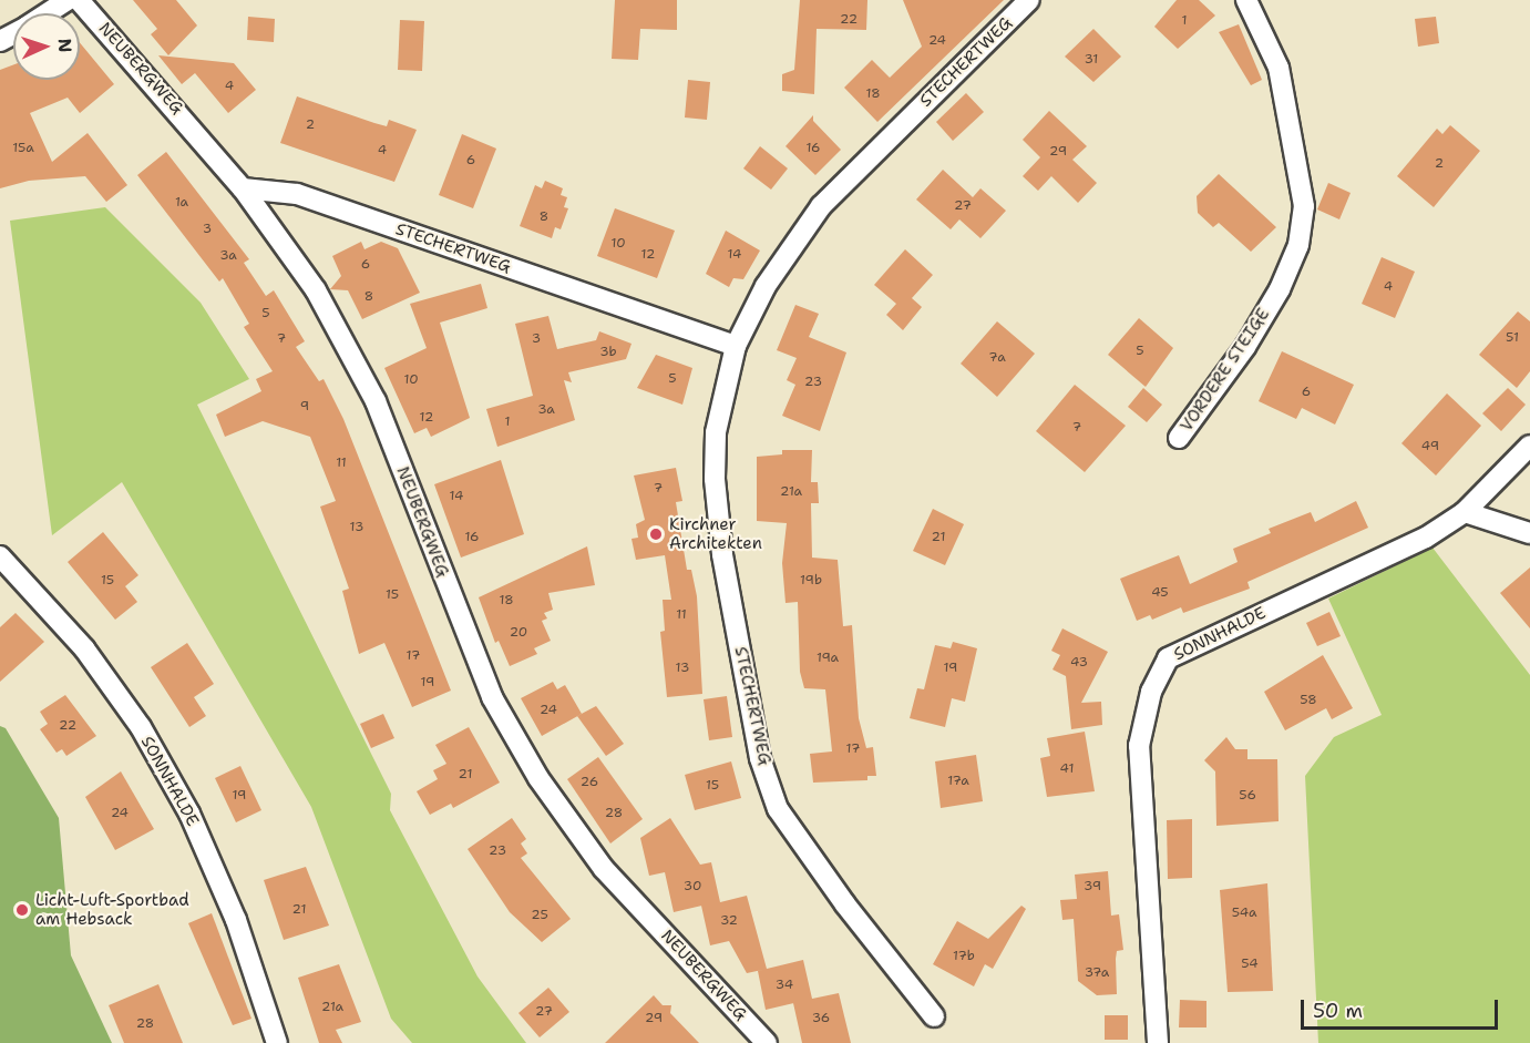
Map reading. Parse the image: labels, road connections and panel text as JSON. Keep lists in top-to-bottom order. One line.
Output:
{"streets":{"street":["STECHERTWEG","NEUBERGWEG","VORDERE STEIGE","SONNHALDE"]},"crossings":[["STECHERTWEG","NEUBERGWEG"]],"places":["Kirchner Architekten","Licht-Luft-Sportbad am Hebsack"],"house_numbers":["22","1","24","31","4","18","2","15a","16","4","29","6","2","1a","27","8","3","10","12","14","3a","6","4","8","5","51","7","3","5","3b","7a","5","10","23","6","9","3a","12","1","7","49","11","7","21a","14","13","16","21","15","19b","45","15","18","11","20","17","19a","43","13","19","19","58","24","22","17","41","21","17a","26","15","19","56","24","28","23","30","39","21","54a","25","32","17b","54","37a","34","21a","27","29","36","28"],"scale_bar":"50 m","north":"right"}
